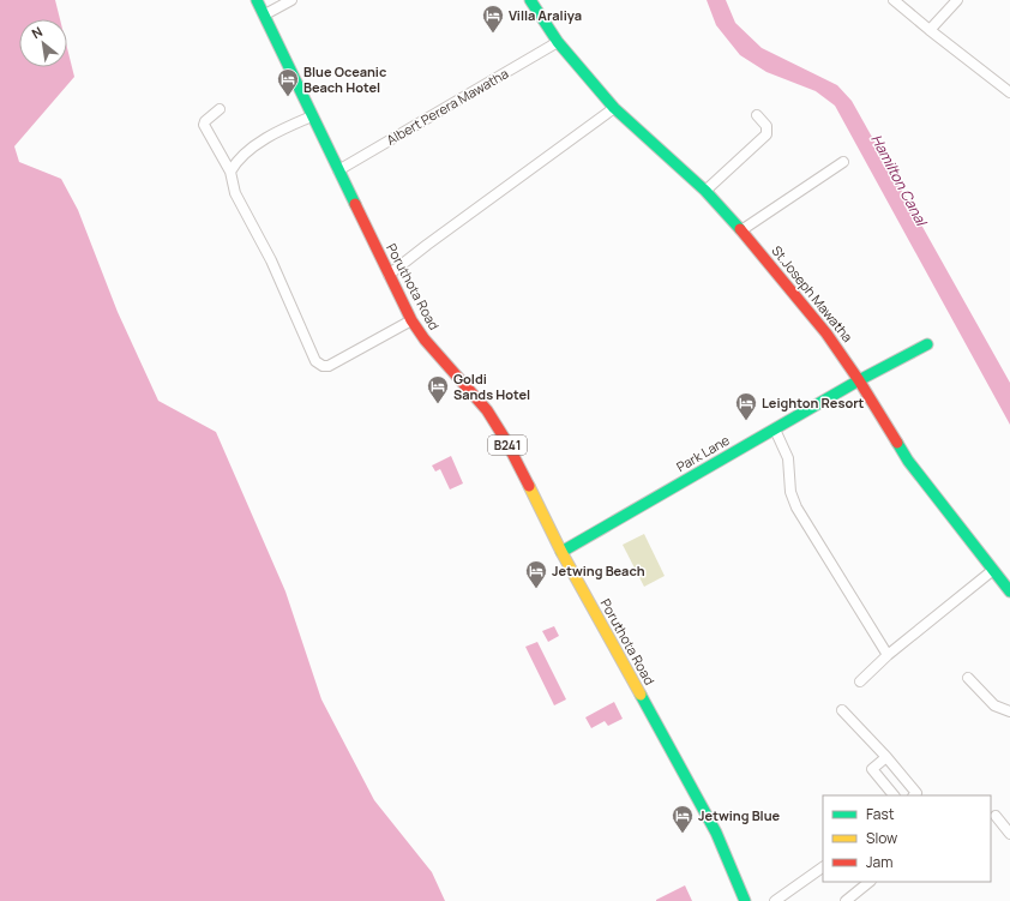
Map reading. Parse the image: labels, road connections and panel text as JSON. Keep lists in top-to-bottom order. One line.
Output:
{"streets":{"street":["Albert Perera Mawatha","Poruthota Road","St.Joseph Mawatha","B241","Park Lane"]},"crossings":[["Albert Perera Mawatha","Poruthota Road"],["Albert Perera Mawatha","St.Joseph Mawatha"],["Poruthota Road","Park Lane"],["St.Joseph Mawatha","Park Lane"]],"water":["Hamilton Canal"],"places":{"hotel":["Villa Araliya","Blue Oceanic Beach Hotel","Goldi Sands Hotel","Leighton Resort","Jetwing Beach","Jetwing Blue"]},"legend":["Fast","Slow","Jam"],"north":"top left"}
